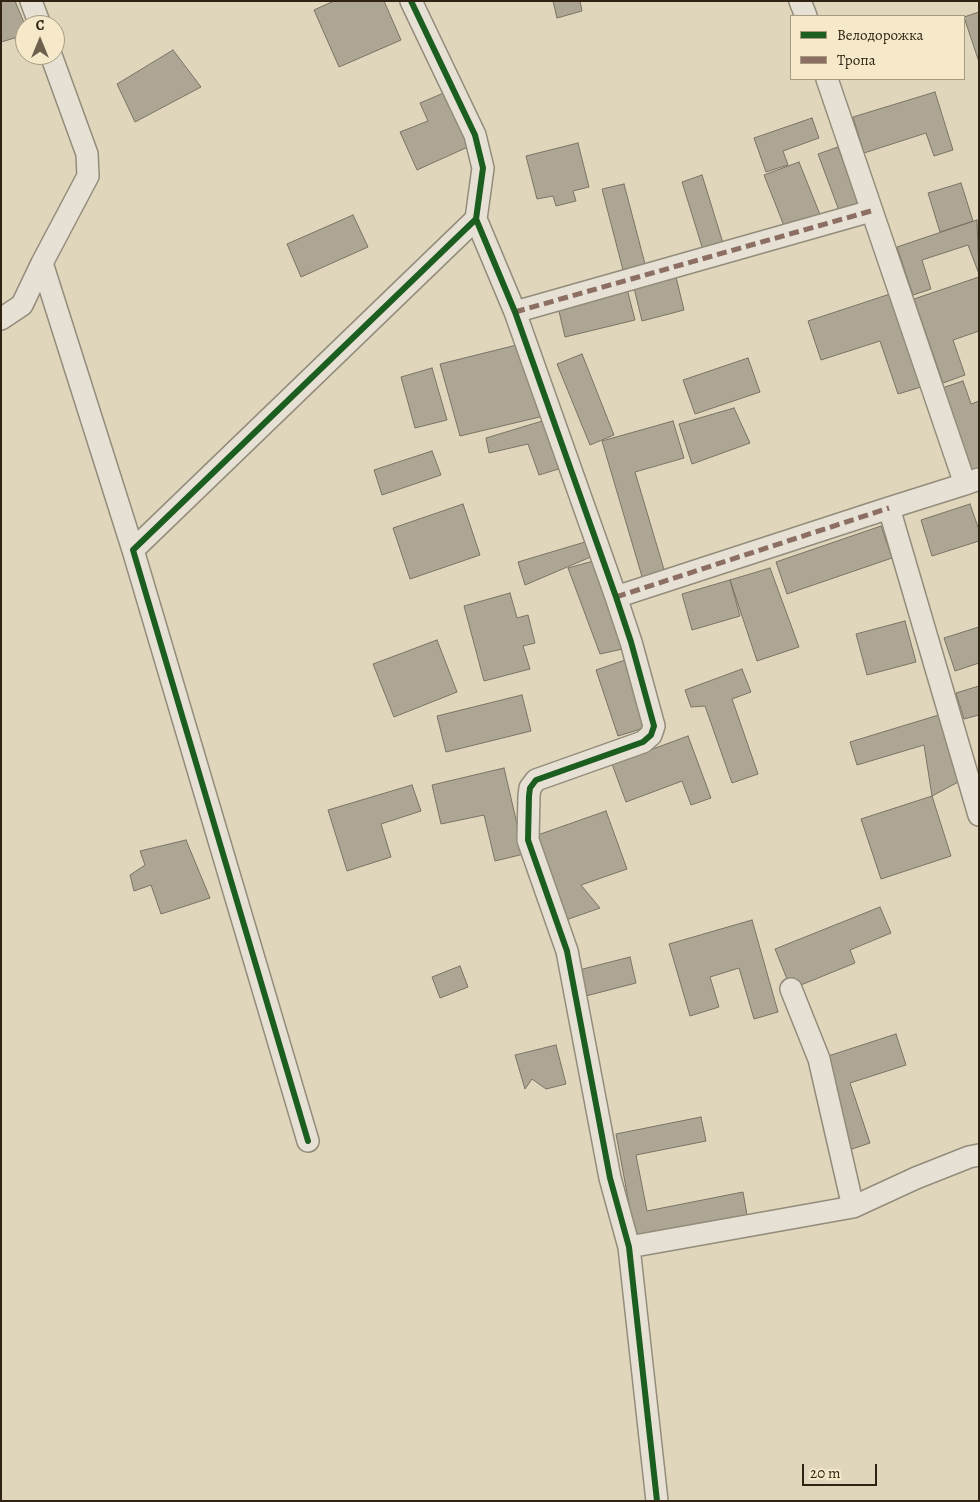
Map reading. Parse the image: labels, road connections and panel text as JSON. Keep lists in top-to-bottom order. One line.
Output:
{"legend":["Велодорожка","Тропа"],"scale_bar":"20 m","north":"top"}
